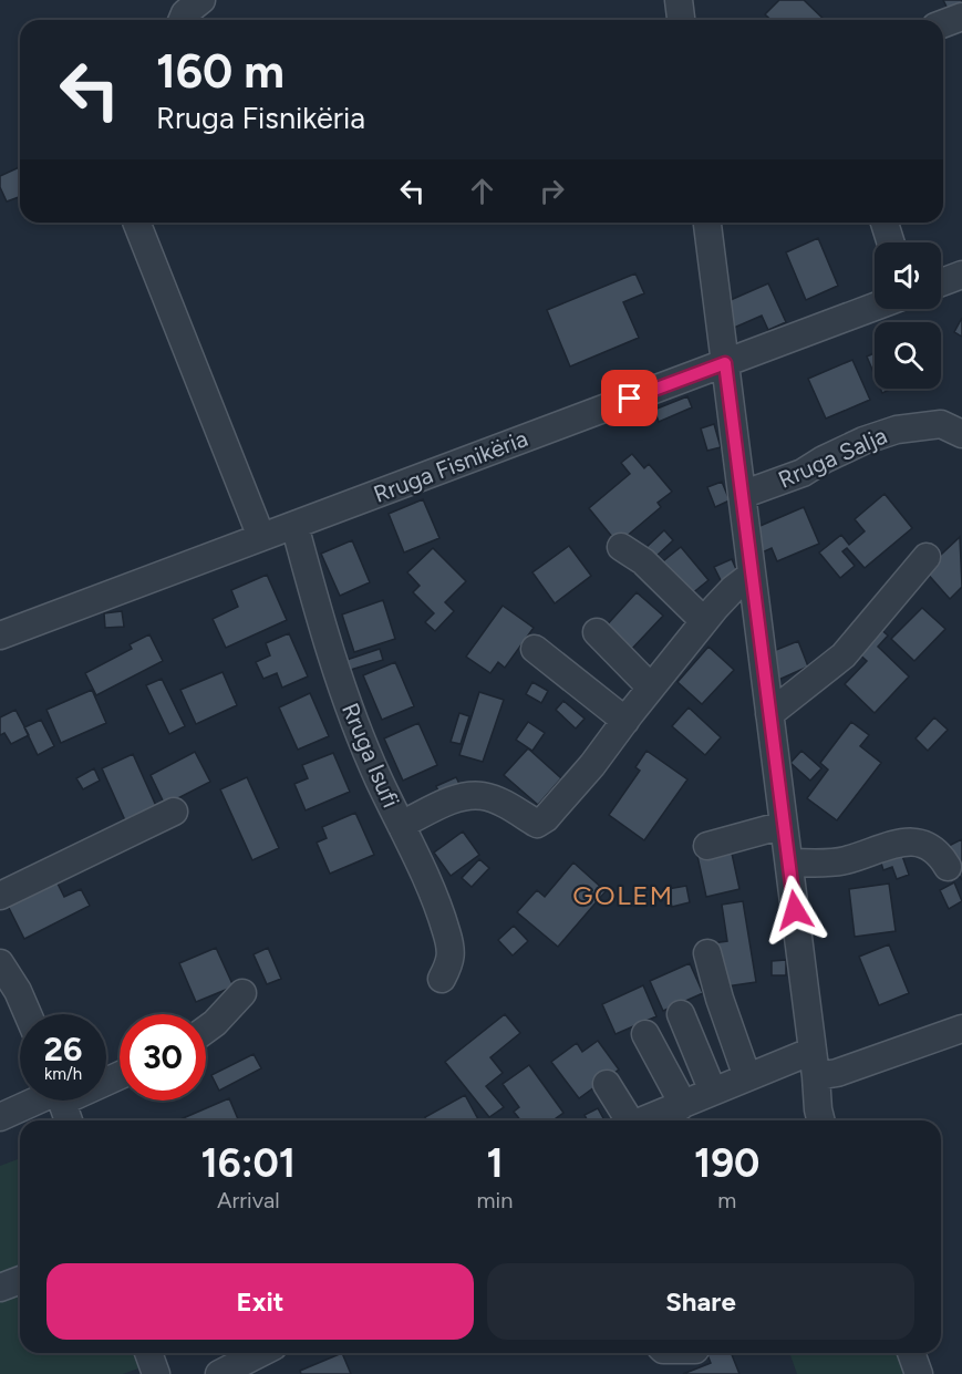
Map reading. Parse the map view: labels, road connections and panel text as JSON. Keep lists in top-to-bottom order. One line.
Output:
{"streets":{"street":["Rruga Salja","Rruga Fisnikëria","Rruga Isufi"]},"crossings":[["Rruga Fisnikëria","Rruga Isufi"]],"districts":["GOLEM"],"page":{"turn":["160 m","Rruga Fisnikëria"],"speed":"26 km/h","limit":"30","eta":["16:01","Arrival","1","min","190","m"],"buttons":["Exit","Share"]}}
